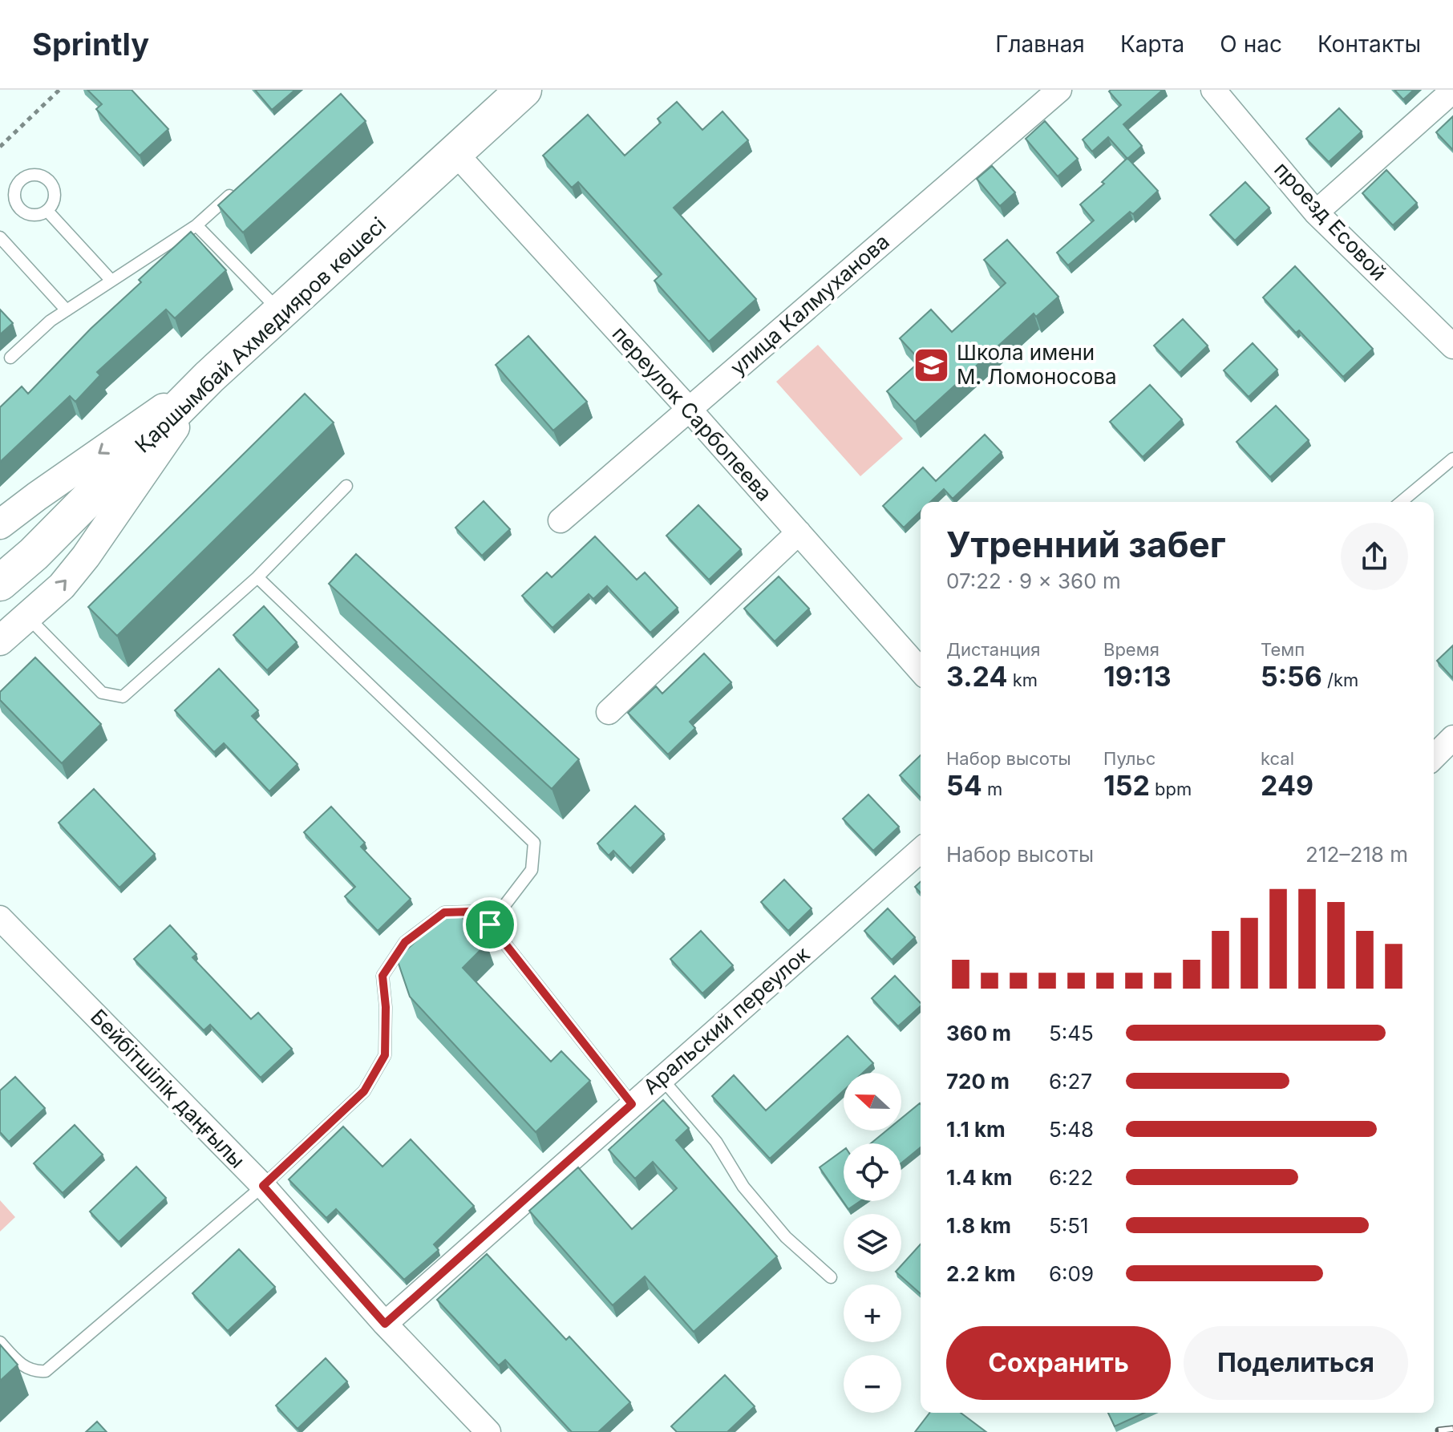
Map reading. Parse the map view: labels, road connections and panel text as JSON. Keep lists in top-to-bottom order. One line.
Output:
{"streets":{"main road":["Қаршымбай Ахмедияров көшесі"],"street":["проезд Есовой","улица Калмуханова","переулок Сарбопеева","Аральский переулок","Бейбітшілік даңғылы"]},"crossings":[["улица Калмуханова","переулок Сарбопеева"],["Қаршымбай Ахмедияров көшесі","переулок Сарбопеева"],["Аральский переулок","Бейбітшілік даңғылы"]],"places":{"school or university":["Школа имени М. Ломоносова"]},"north":"left","page":{"header":"Sprintly","nav":["Главная","Карта","О нас","Контакты"],"heading":["Утренний забег","07:22 · 9 × 360 m"],"stats":[["Дистанция","3.24 km"],["Время","19:13"],["Темп","5:56 /km"],["Набор высоты","54 m"],["Пульс","152 bpm"],["kcal","249"]],"chart":["Набор высоты","212–218 m"],"list":[{"name":"360 m","note":"5:45"},{"name":"720 m","note":"6:27"},{"name":"1.1 km","note":"5:48"},{"name":"1.4 km","note":"6:22"},{"name":"1.8 km","note":"5:51"},{"name":"2.2 km","note":"6:09"}],"map_buttons":["+","−"],"buttons":["Сохранить","Поделиться"]}}
